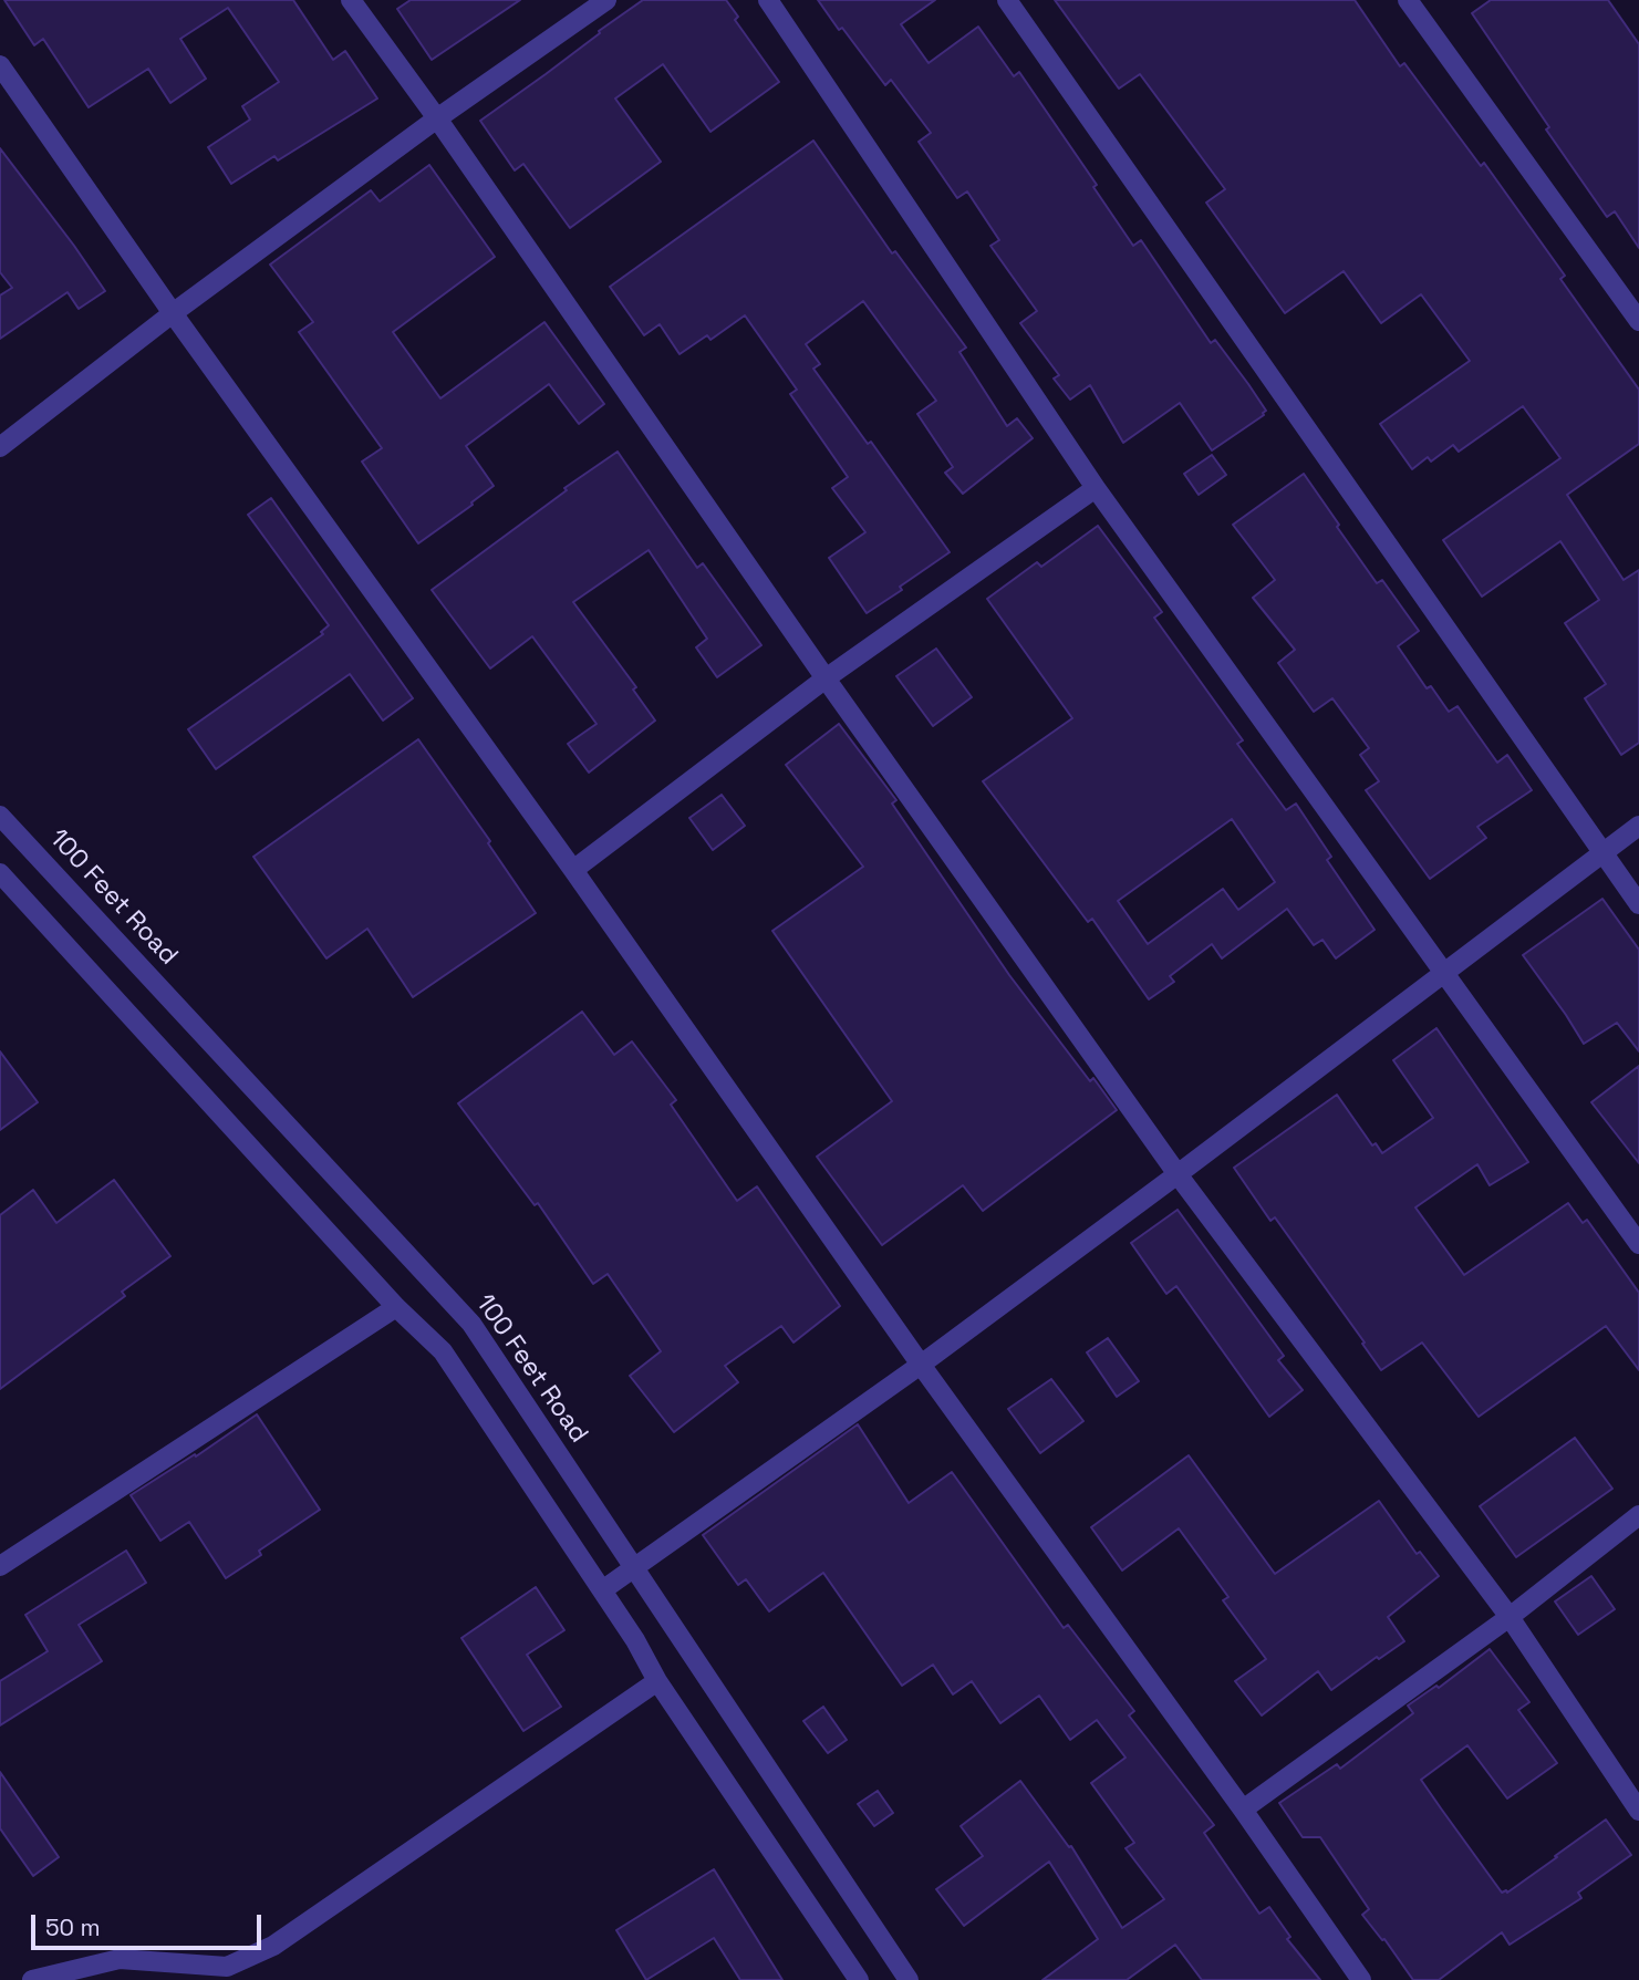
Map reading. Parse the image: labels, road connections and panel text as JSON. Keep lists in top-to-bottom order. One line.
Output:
{"streets":{"street":["100 Feet Road"]},"scale_bar":"50 m"}
